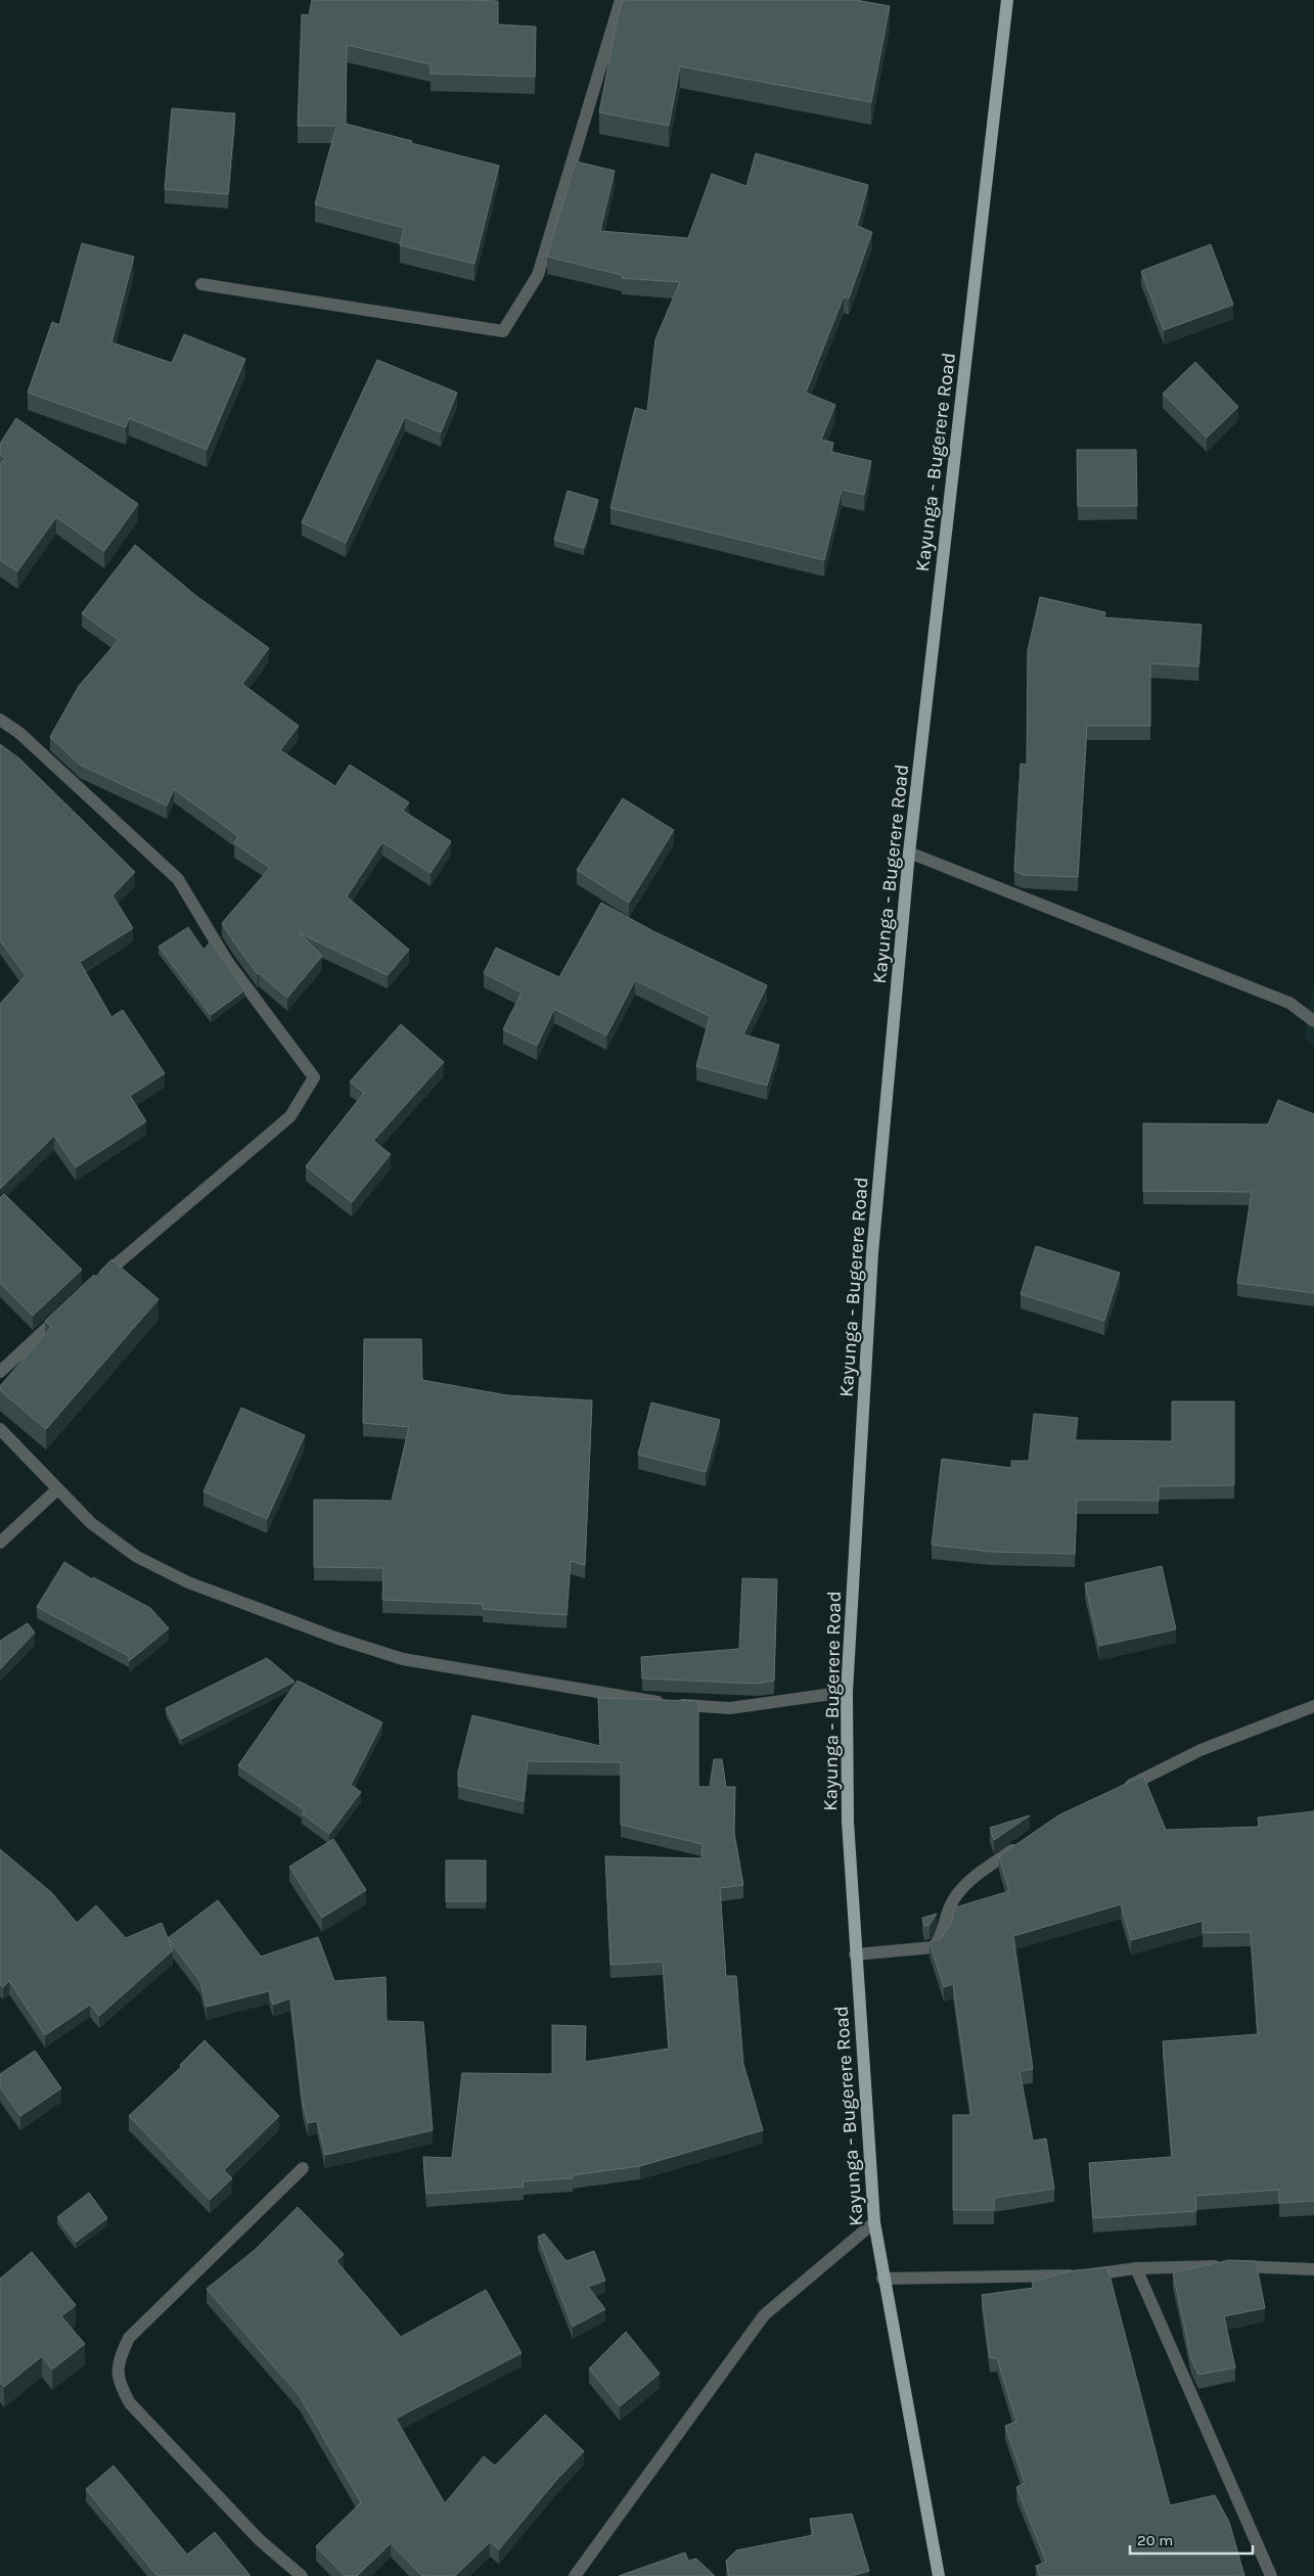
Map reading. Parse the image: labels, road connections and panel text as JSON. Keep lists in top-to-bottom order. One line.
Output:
{"streets":{"main road":["Kayunga - Bugerere Road"]},"scale_bar":"20 m"}
